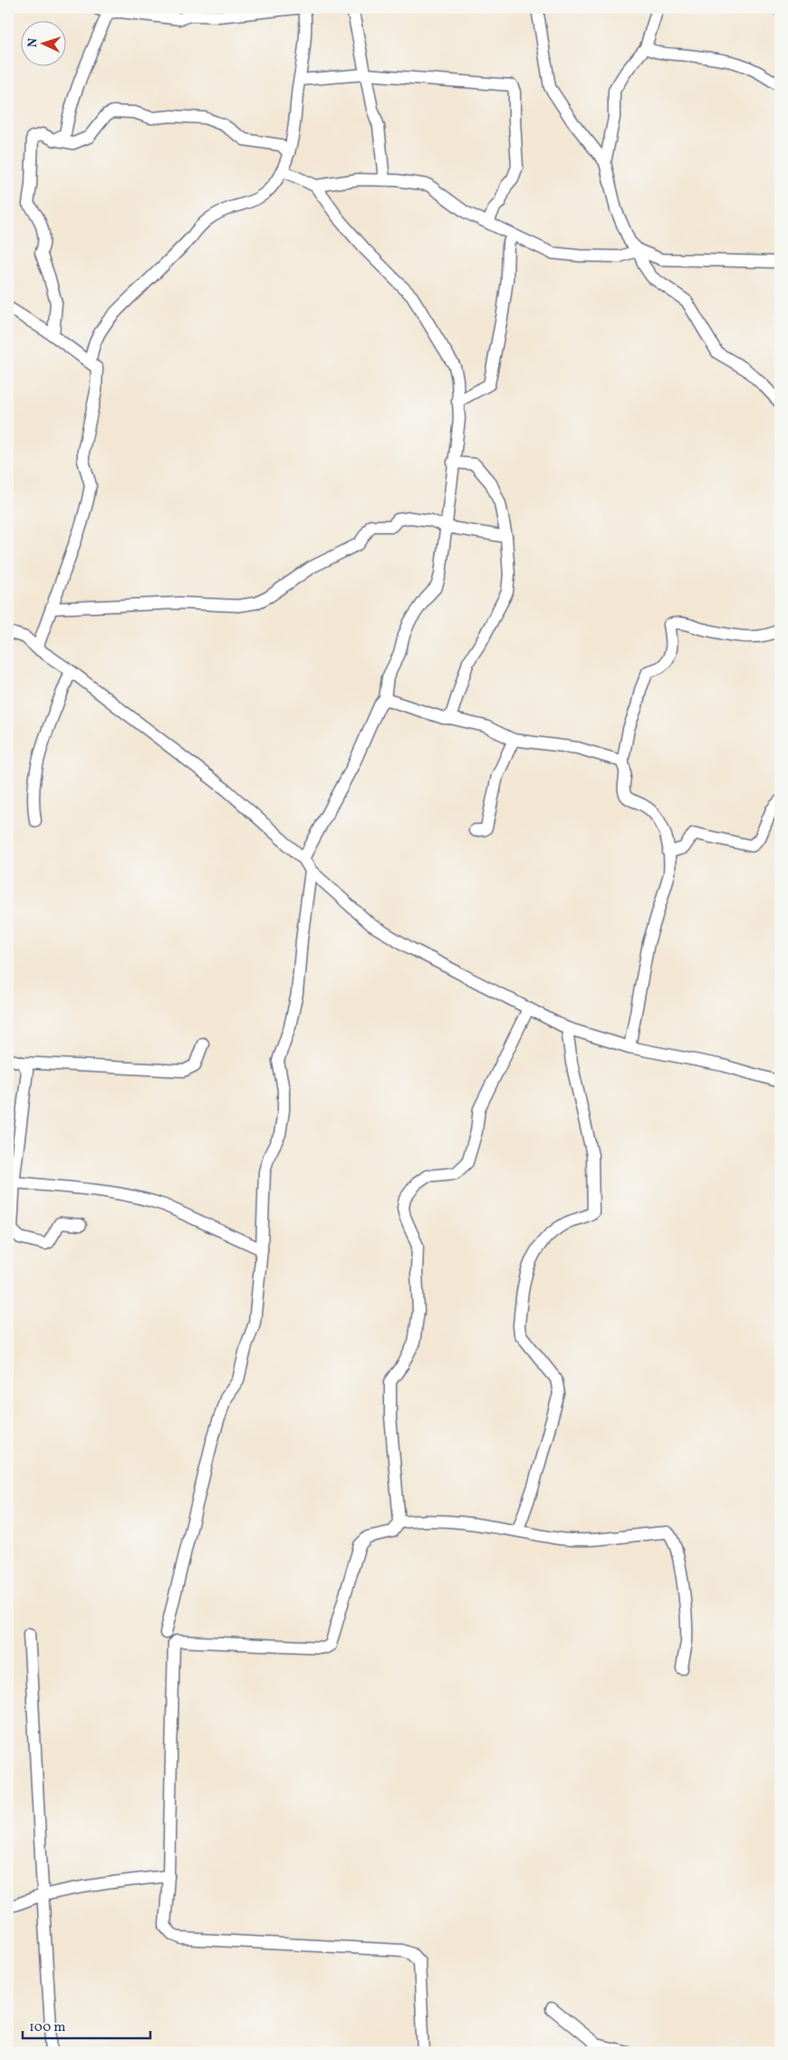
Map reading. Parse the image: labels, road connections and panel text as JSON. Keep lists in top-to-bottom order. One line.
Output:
{"scale_bar":"100 m","north":"left"}
